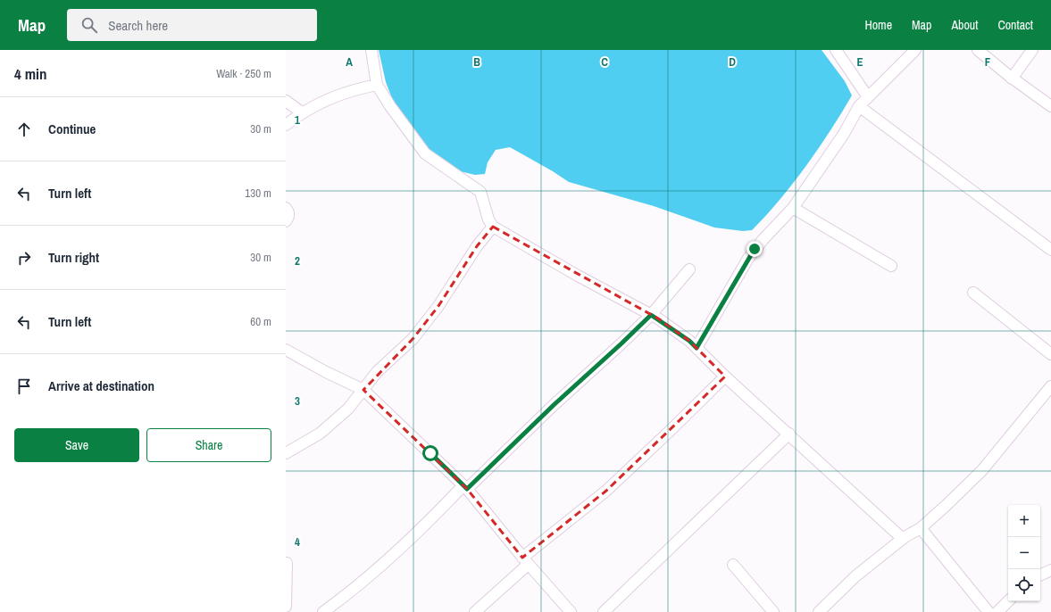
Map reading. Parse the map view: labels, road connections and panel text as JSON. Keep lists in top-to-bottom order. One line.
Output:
{"page":{"header":"Map","search":"Search here","nav":["Home","Map","About","Contact"],"heading":["4 min","Walk · 250 m"],"list":[["Continue","30 m"],["Turn left","130 m"],["Turn right","30 m"],["Turn left","60 m"],"Arrive at destination"],"buttons":["Save","Share"],"map_buttons":["+","−"]},"grid":{"columns":["A","B","C","D","E","F"],"rows":["1","2","3","4"]}}
